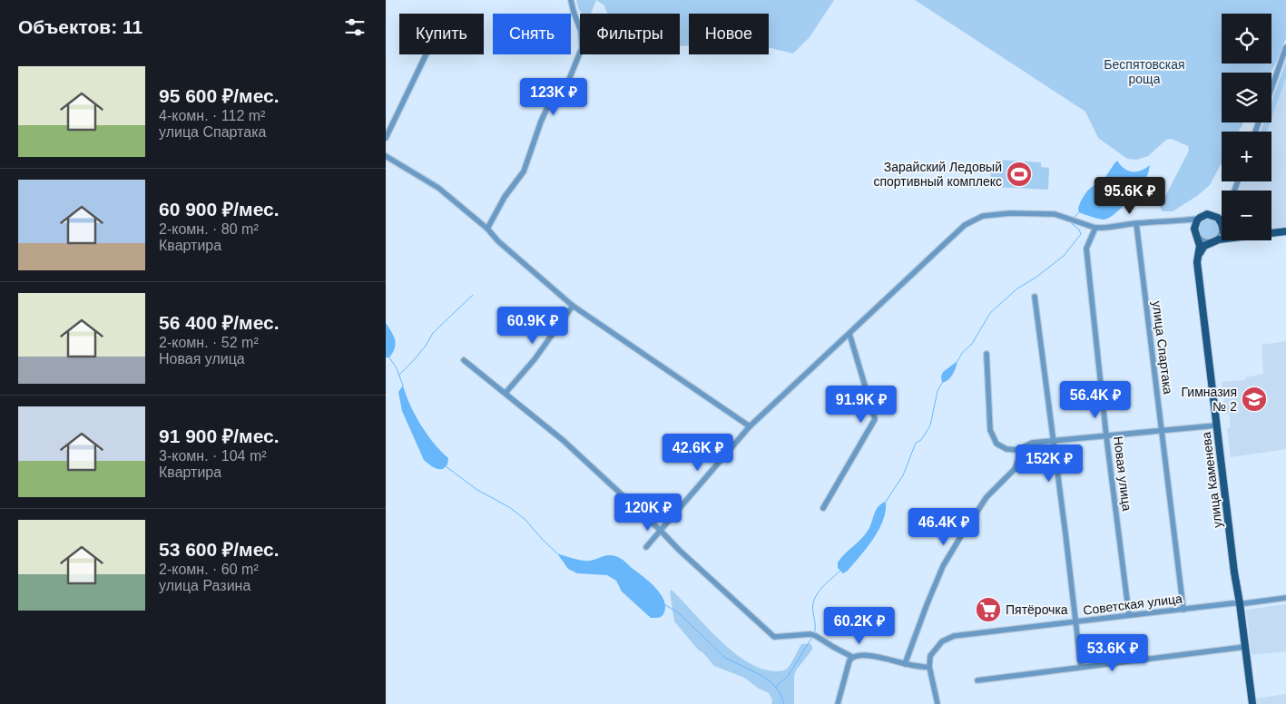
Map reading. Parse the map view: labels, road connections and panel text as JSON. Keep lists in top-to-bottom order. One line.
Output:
{"streets":{"main road":["улица Каменева"],"street":["улица Спартака","Новая улица","Советская улица"]},"crossings":[["улица Спартака","Советская улица"],["Новая улица","Советская улица"],["улица Каменева","Советская улица"]],"parks":["Беспятовская роща"],"places":{"sports":["Зарайский Ледовый спортивный комплекс"],"school or university":["Гимназия № 2"],"supermarket":["Пятёрочка"]},"page":{"heading":"Объектов: 11","map_buttons":["+","−"],"chip":["Купить","Снять","Фильтры","Новое"],"list":[{"name":"95 600 ₽/мес.","note":"4-комн. · 112 m² · улица Спартака"},{"name":"60 900 ₽/мес.","note":"2-комн. · 80 m² · Квартира"},{"name":"56 400 ₽/мес.","note":"2-комн. · 52 m² · Новая улица"},{"name":"91 900 ₽/мес.","note":"3-комн. · 104 m² · Квартира"},{"name":"53 600 ₽/мес.","note":"2-комн. · 60 m² · улица Разина"}],"price":["123K ₽","95.6K ₽","60.9K ₽","56.4K ₽","91.9K ₽","42.6K ₽","152K ₽","120K ₽","46.4K ₽","60.2K ₽","53.6K ₽"]}}
